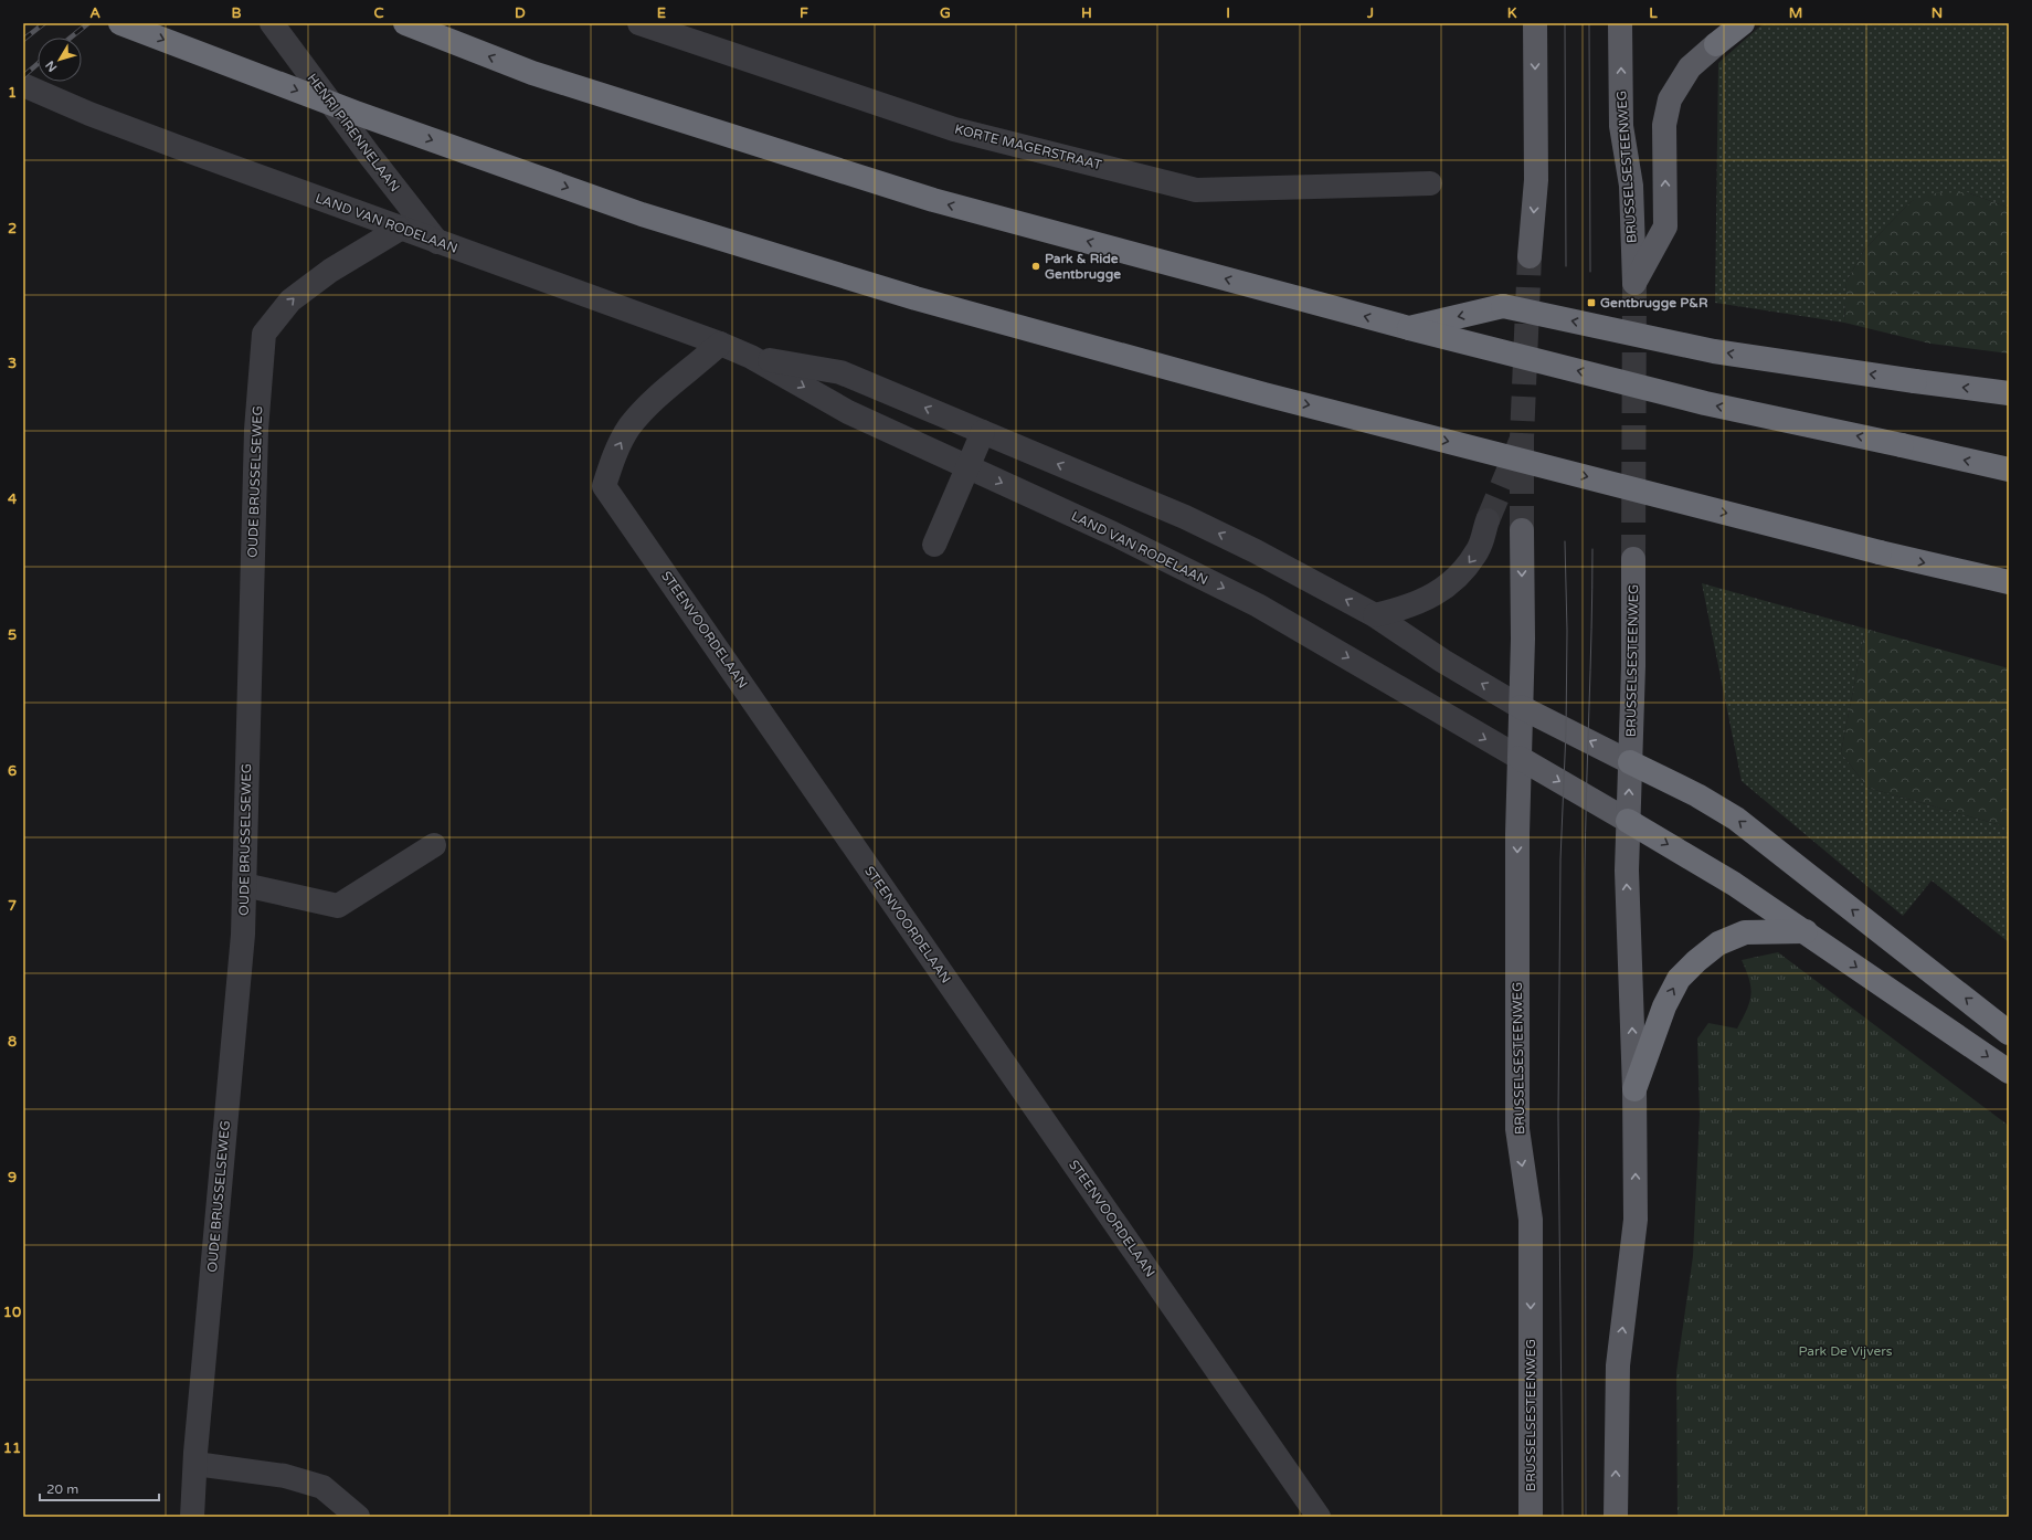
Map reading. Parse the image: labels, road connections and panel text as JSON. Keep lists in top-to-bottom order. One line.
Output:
{"streets":{"main road":["BRUSSELSESTEENWEG"],"street":["HENRI PIRENNELAAN","KORTE MAGERSTRAAT","LAND VAN RODELAAN","OUDE BRUSSELSEWEG","STEENVOORDELAAN"]},"crossings":[["HENRI PIRENNELAAN","LAND VAN RODELAAN"],["BRUSSELSESTEENWEG","LAND VAN RODELAAN"],["LAND VAN RODELAAN","OUDE BRUSSELSEWEG"],["LAND VAN RODELAAN","STEENVOORDELAAN"]],"one_way":["OUDE BRUSSELSEWEG","STEENVOORDELAAN"],"parks":["Park De Vijvers"],"places":{"other":["Park & Ride Gentbrugge"],"transit":["Gentbrugge P&R"]},"scale_bar":"20 m","north":"bottom left","grid":{"columns":["A","B","C","D","E","F","G","H","I","J","K","L","M","N"],"rows":["1","2","3","4","5","6","7","8","9","10","11"]}}
